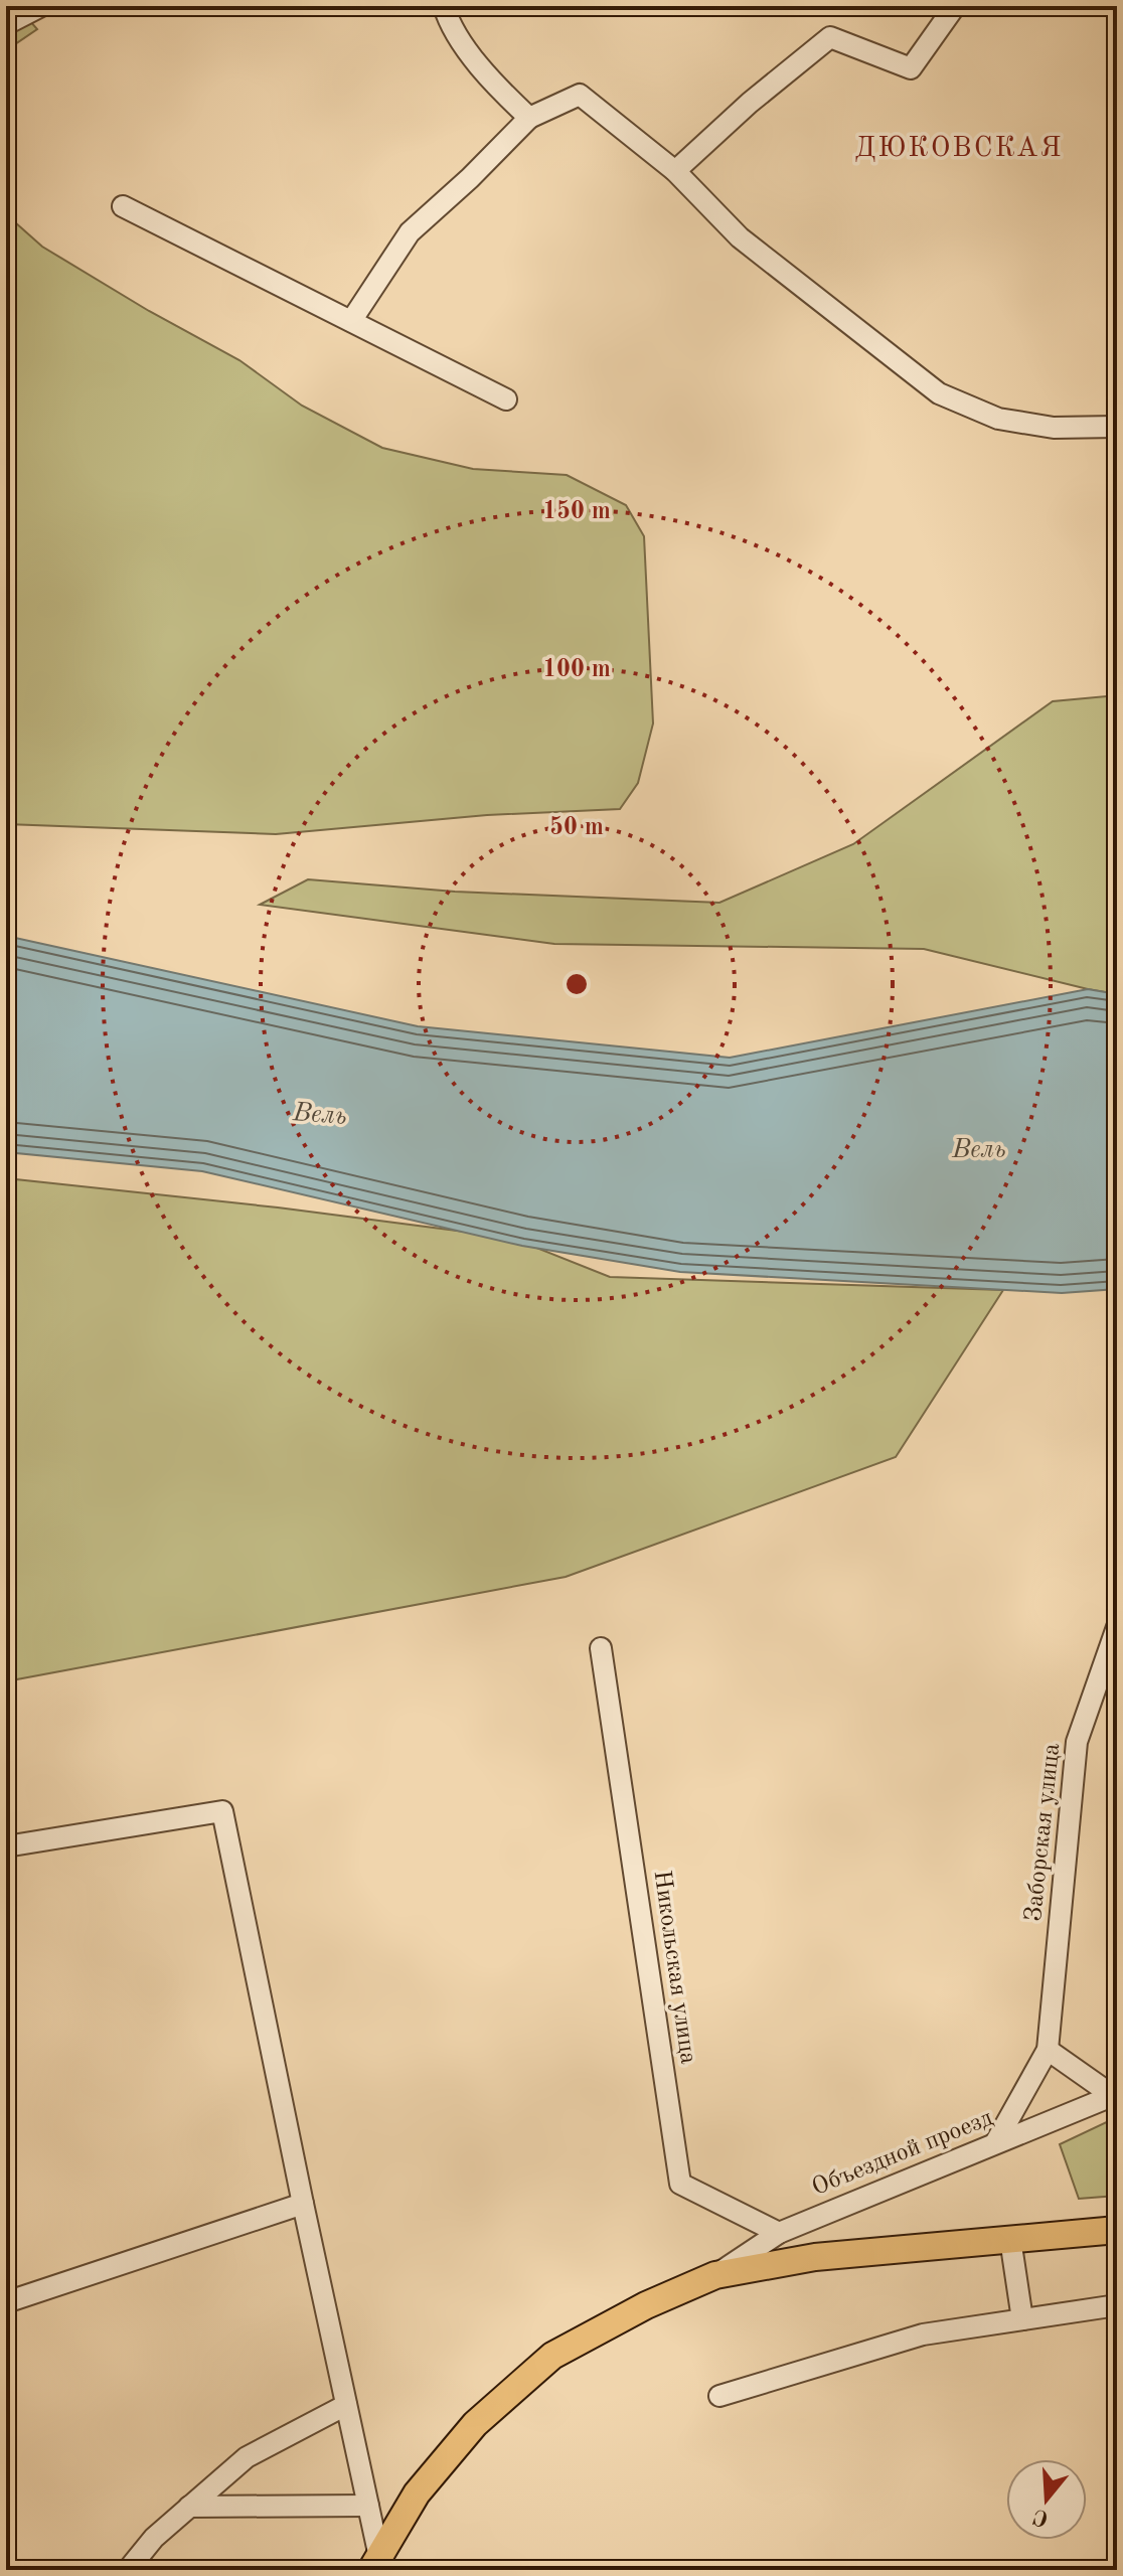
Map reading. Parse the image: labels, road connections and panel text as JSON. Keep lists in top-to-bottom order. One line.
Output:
{"streets":{"street":["Заборская улица","Никольская улица","Объездной проезд"]},"crossings":[["Никольская улица","Объездной проезд"]],"districts":["ДЮКОВСКАЯ"],"water":["Вель"],"north":"bottom","rings":["150 m","100 m","50 m"]}
